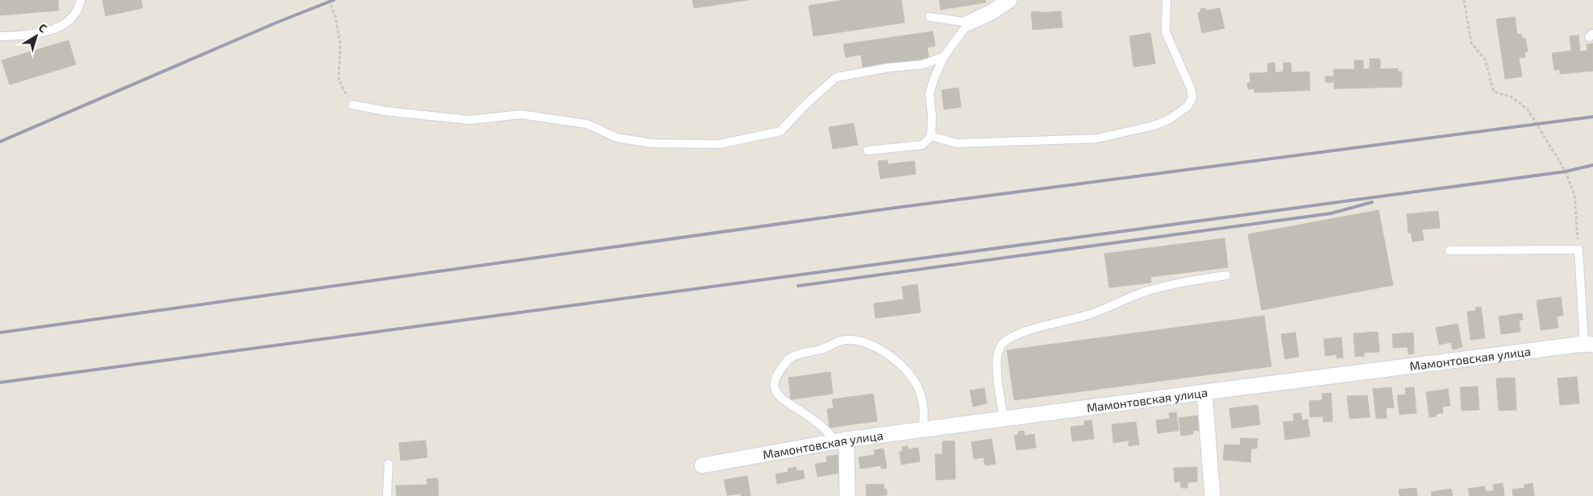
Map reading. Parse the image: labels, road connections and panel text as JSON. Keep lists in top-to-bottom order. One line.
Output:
{"streets":{"street":["Мамонтовская улица"]},"north":"top right"}
